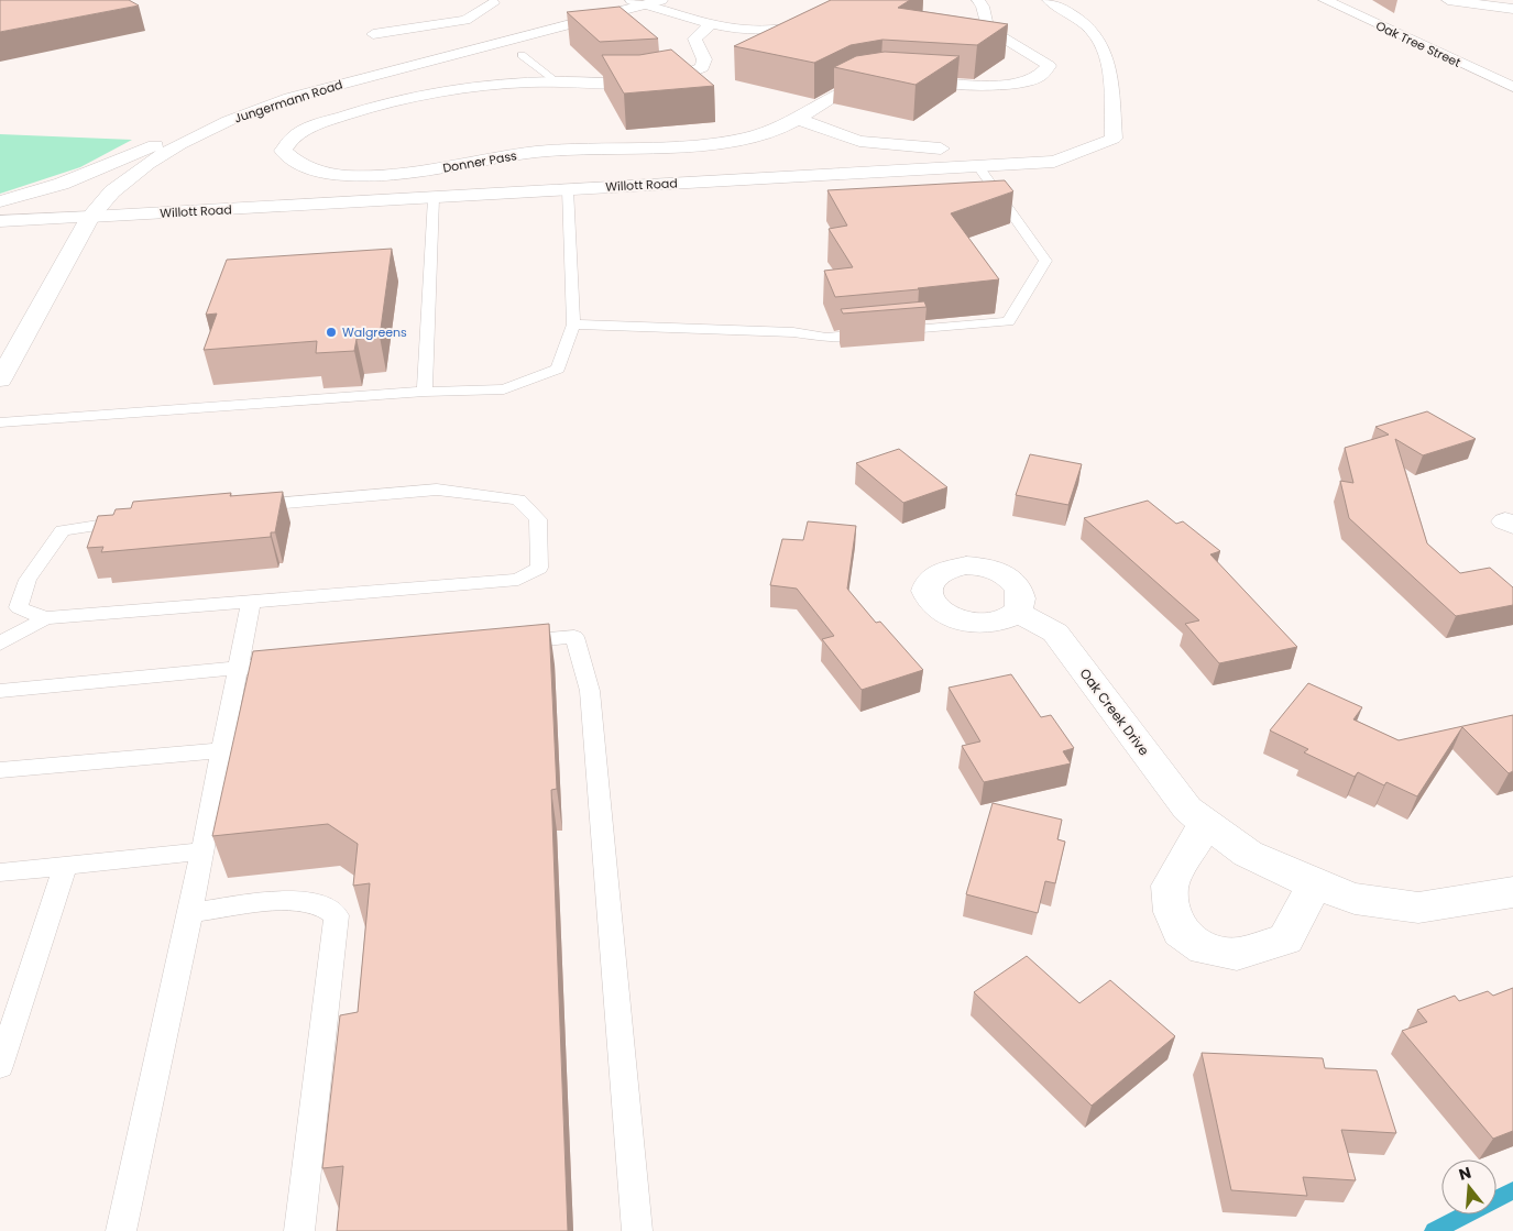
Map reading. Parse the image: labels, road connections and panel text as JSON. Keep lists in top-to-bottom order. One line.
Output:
{"streets":{"street":["Oak Tree Street","Jungermann Road","Donner Pass","Willott Road","Oak Creek Drive"]},"crossings":[["Jungermann Road","Willott Road"]],"places":["Walgreens"],"north":"top"}
